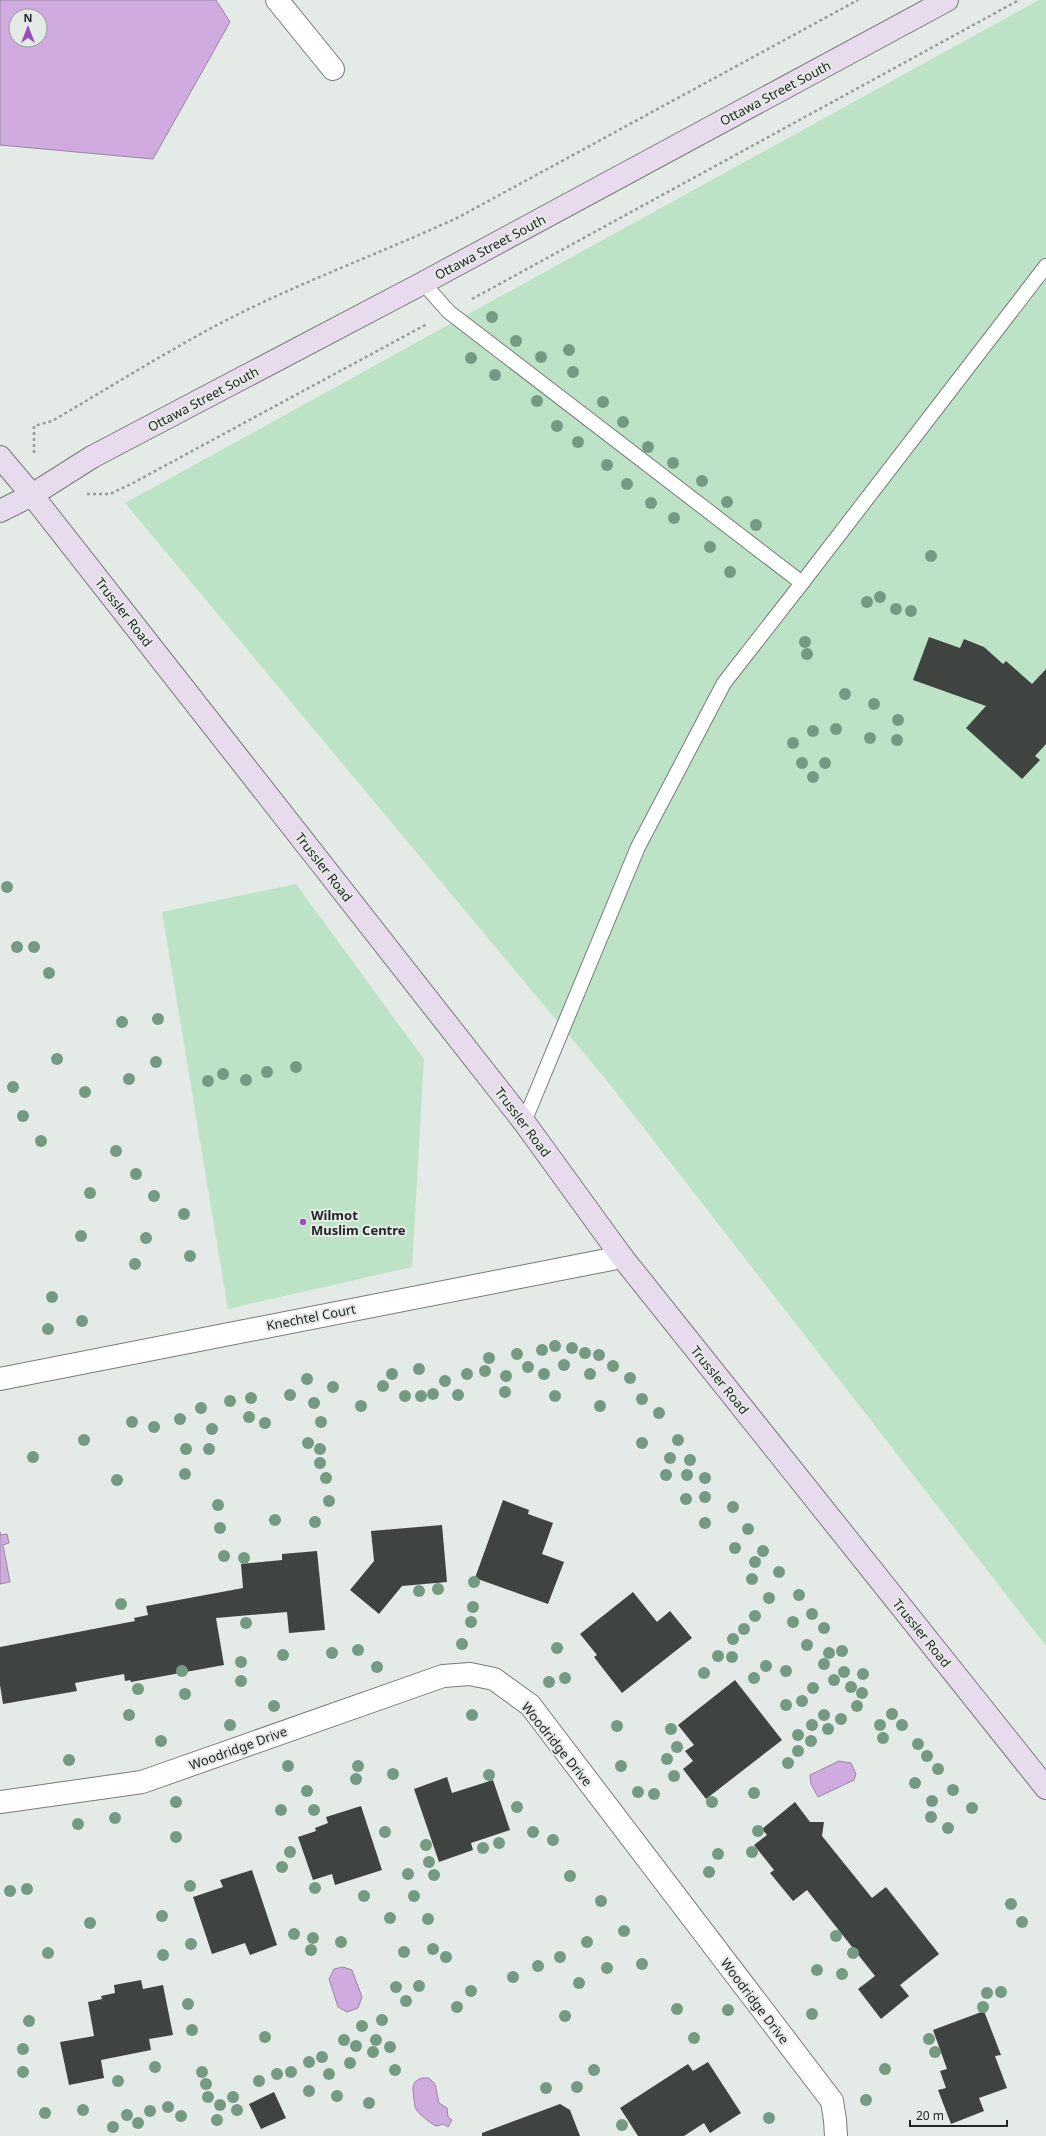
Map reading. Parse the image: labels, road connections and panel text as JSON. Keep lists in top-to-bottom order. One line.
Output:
{"streets":{"main road":["Ottawa Street South","Trussler Road"],"street":["Knechtel Court","Woodridge Drive"]},"crossings":[["Ottawa Street South","Trussler Road"],["Trussler Road","Knechtel Court"]],"places":["Wilmot Muslim Centre"],"scale_bar":"20 m","north":"top"}
